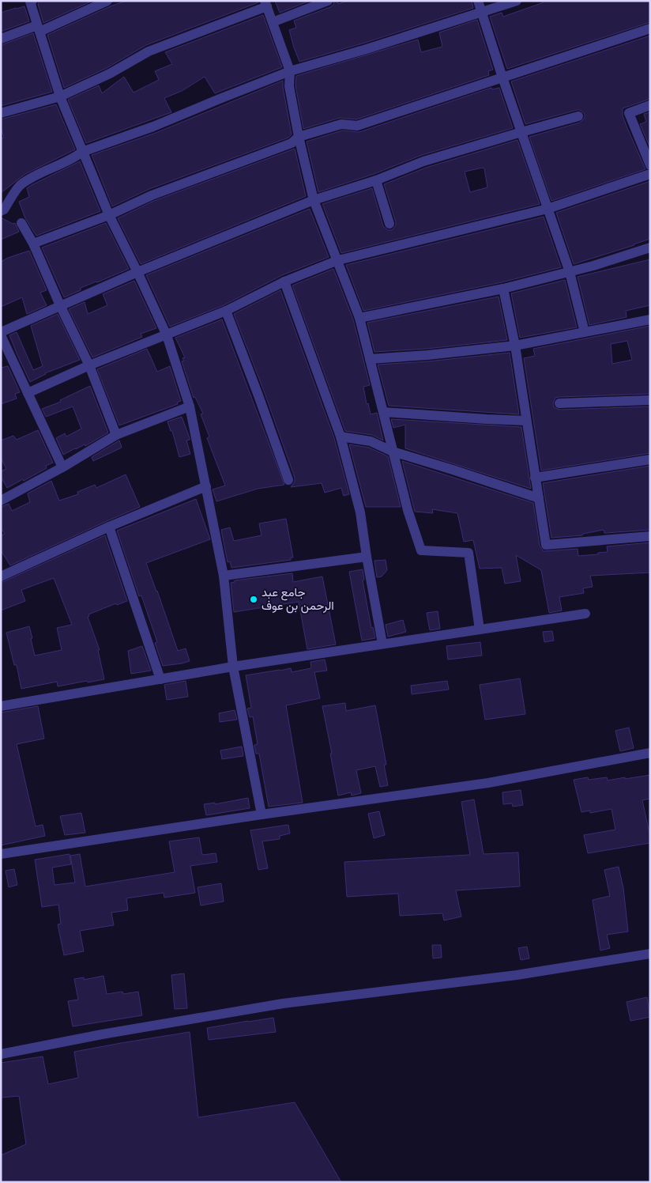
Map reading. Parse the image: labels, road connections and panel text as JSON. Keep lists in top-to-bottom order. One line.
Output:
{"places":["جامع عبد الرحمن بن عوف"]}
